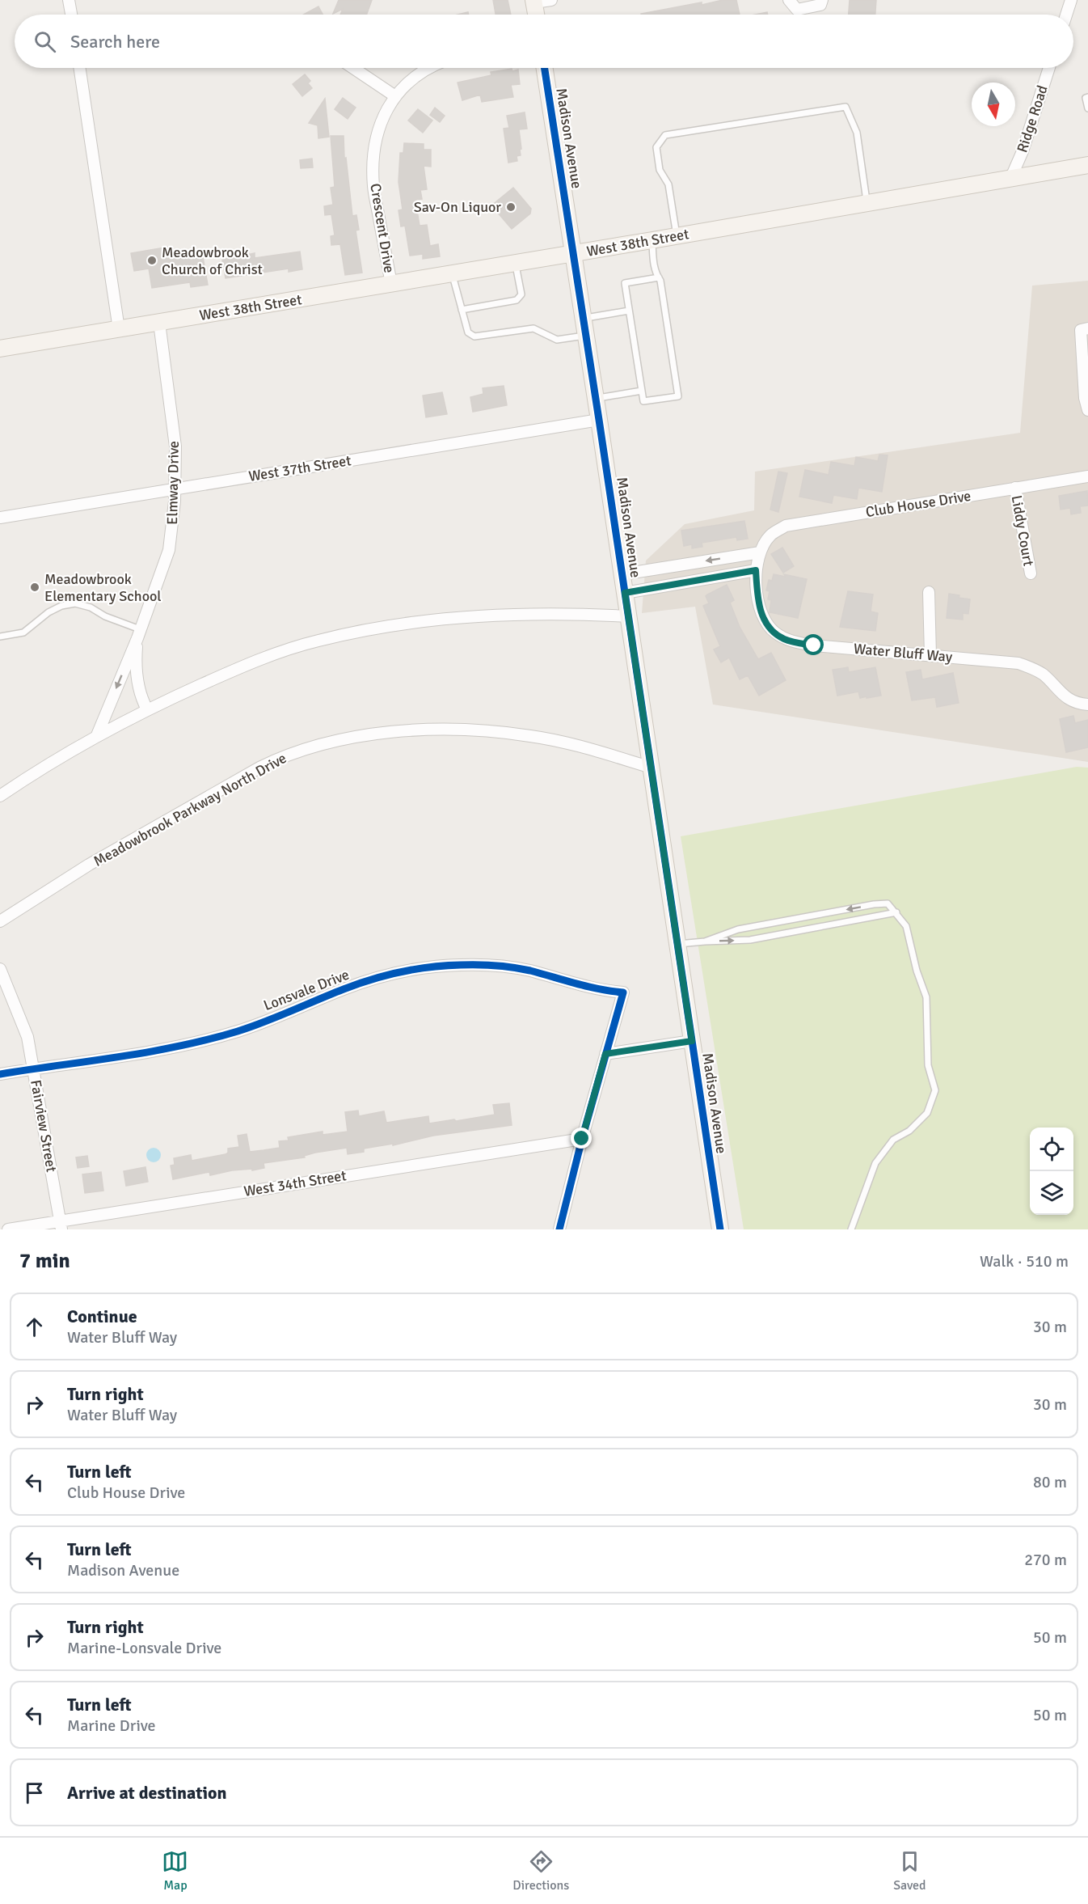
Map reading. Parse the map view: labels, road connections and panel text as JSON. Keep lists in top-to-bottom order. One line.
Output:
{"streets":{"street":["Ridge Road","Madison Avenue","Crescent Drive","West 38th Street","West 37th Street","Elmway Drive","Club House Drive","Liddy Court","Water Bluff Way","Meadowbrook Parkway North Drive","Lonsvale Drive","Fairview Street","West 34th Street"]},"crossings":[["Ridge Road","West 38th Street"],["Madison Avenue","West 38th Street"],["Madison Avenue","West 37th Street"],["Madison Avenue","Meadowbrook Parkway North Drive"],["Crescent Drive","West 38th Street"],["West 38th Street","Elmway Drive"],["West 37th Street","Elmway Drive"],["Club House Drive","Liddy Court"],["Club House Drive","Water Bluff Way"],["Lonsvale Drive","Fairview Street"],["Fairview Street","West 34th Street"]],"places":["Sav-On Liquor","Meadowbrook Church of Christ","Meadowbrook Elementary School"],"north":"bottom","page":{"search":"Search here","heading":["7 min","Walk · 510 m"],"list":[["Continue","Water Bluff Way","30 m"],["Turn right","Water Bluff Way","30 m"],["Turn left","Club House Drive","80 m"],["Turn left","Madison Avenue","270 m"],["Turn right","Marine-Lonsvale Drive","50 m"],["Turn left","Marine Drive","50 m"],"Arrive at destination"],"nav":["Map","Directions","Saved"]}}
